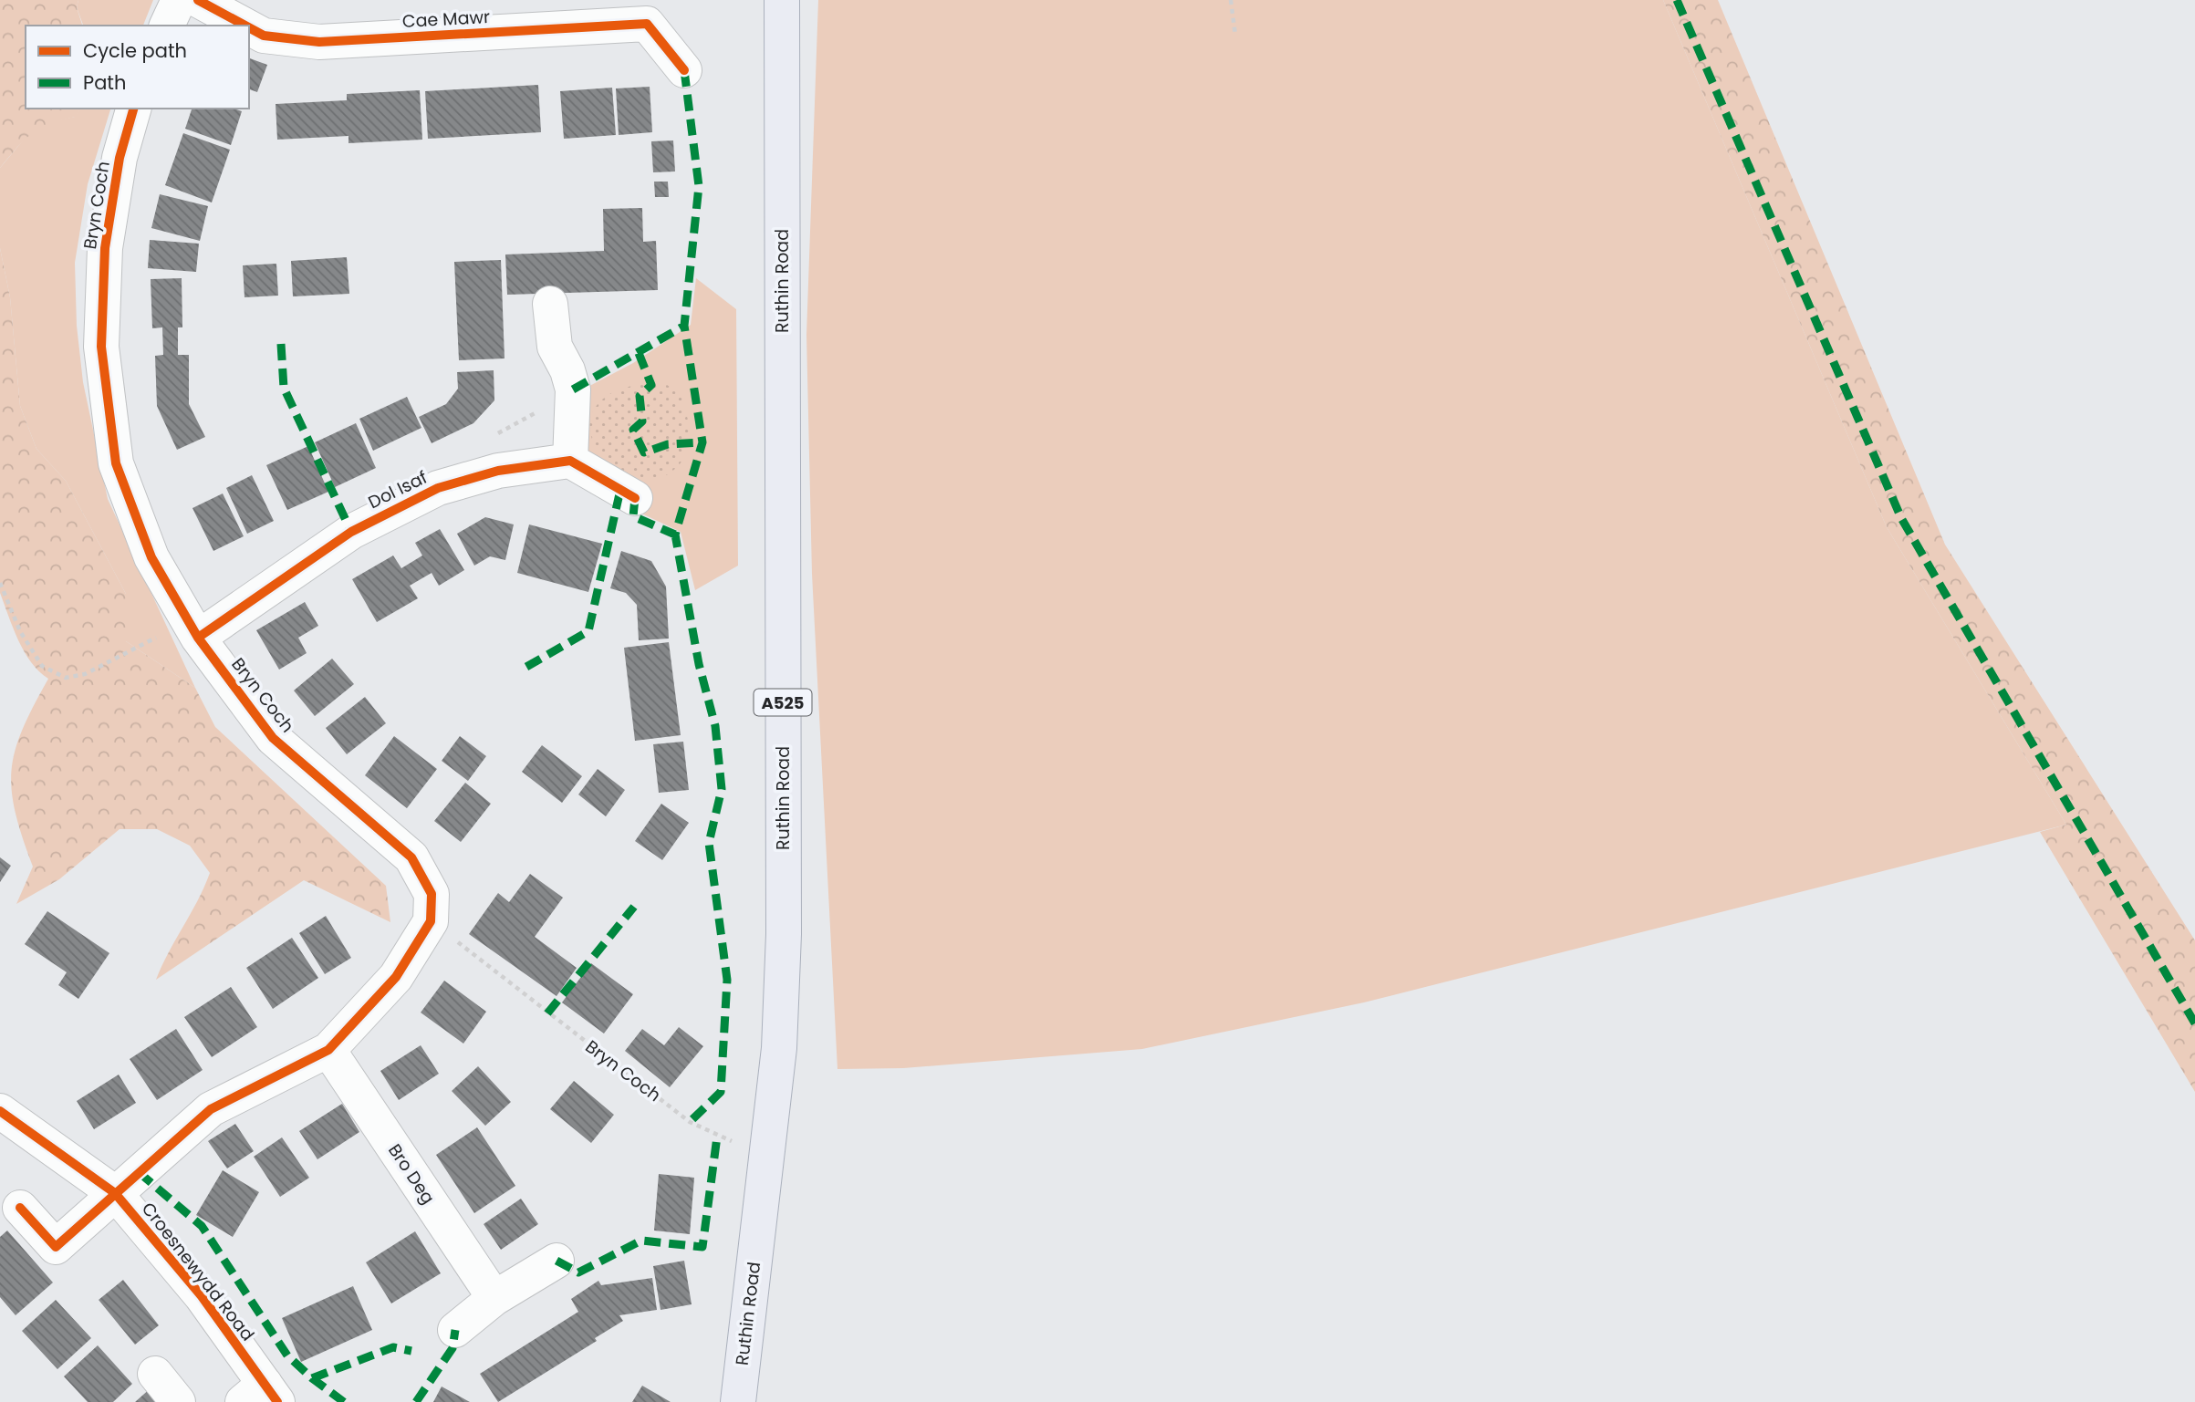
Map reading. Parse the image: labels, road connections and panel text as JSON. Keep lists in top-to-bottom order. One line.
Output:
{"streets":{"main road":["Ruthin Road","A525"],"street":["Cae Mawr","Bryn Coch","Dol Isaf","Bro Deg","Croesnewydd Road"]},"crossings":[["Bryn Coch","Ruthin Road"],["Bryn Coch","Dol Isaf"]],"legend":["Cycle path","Path"]}
